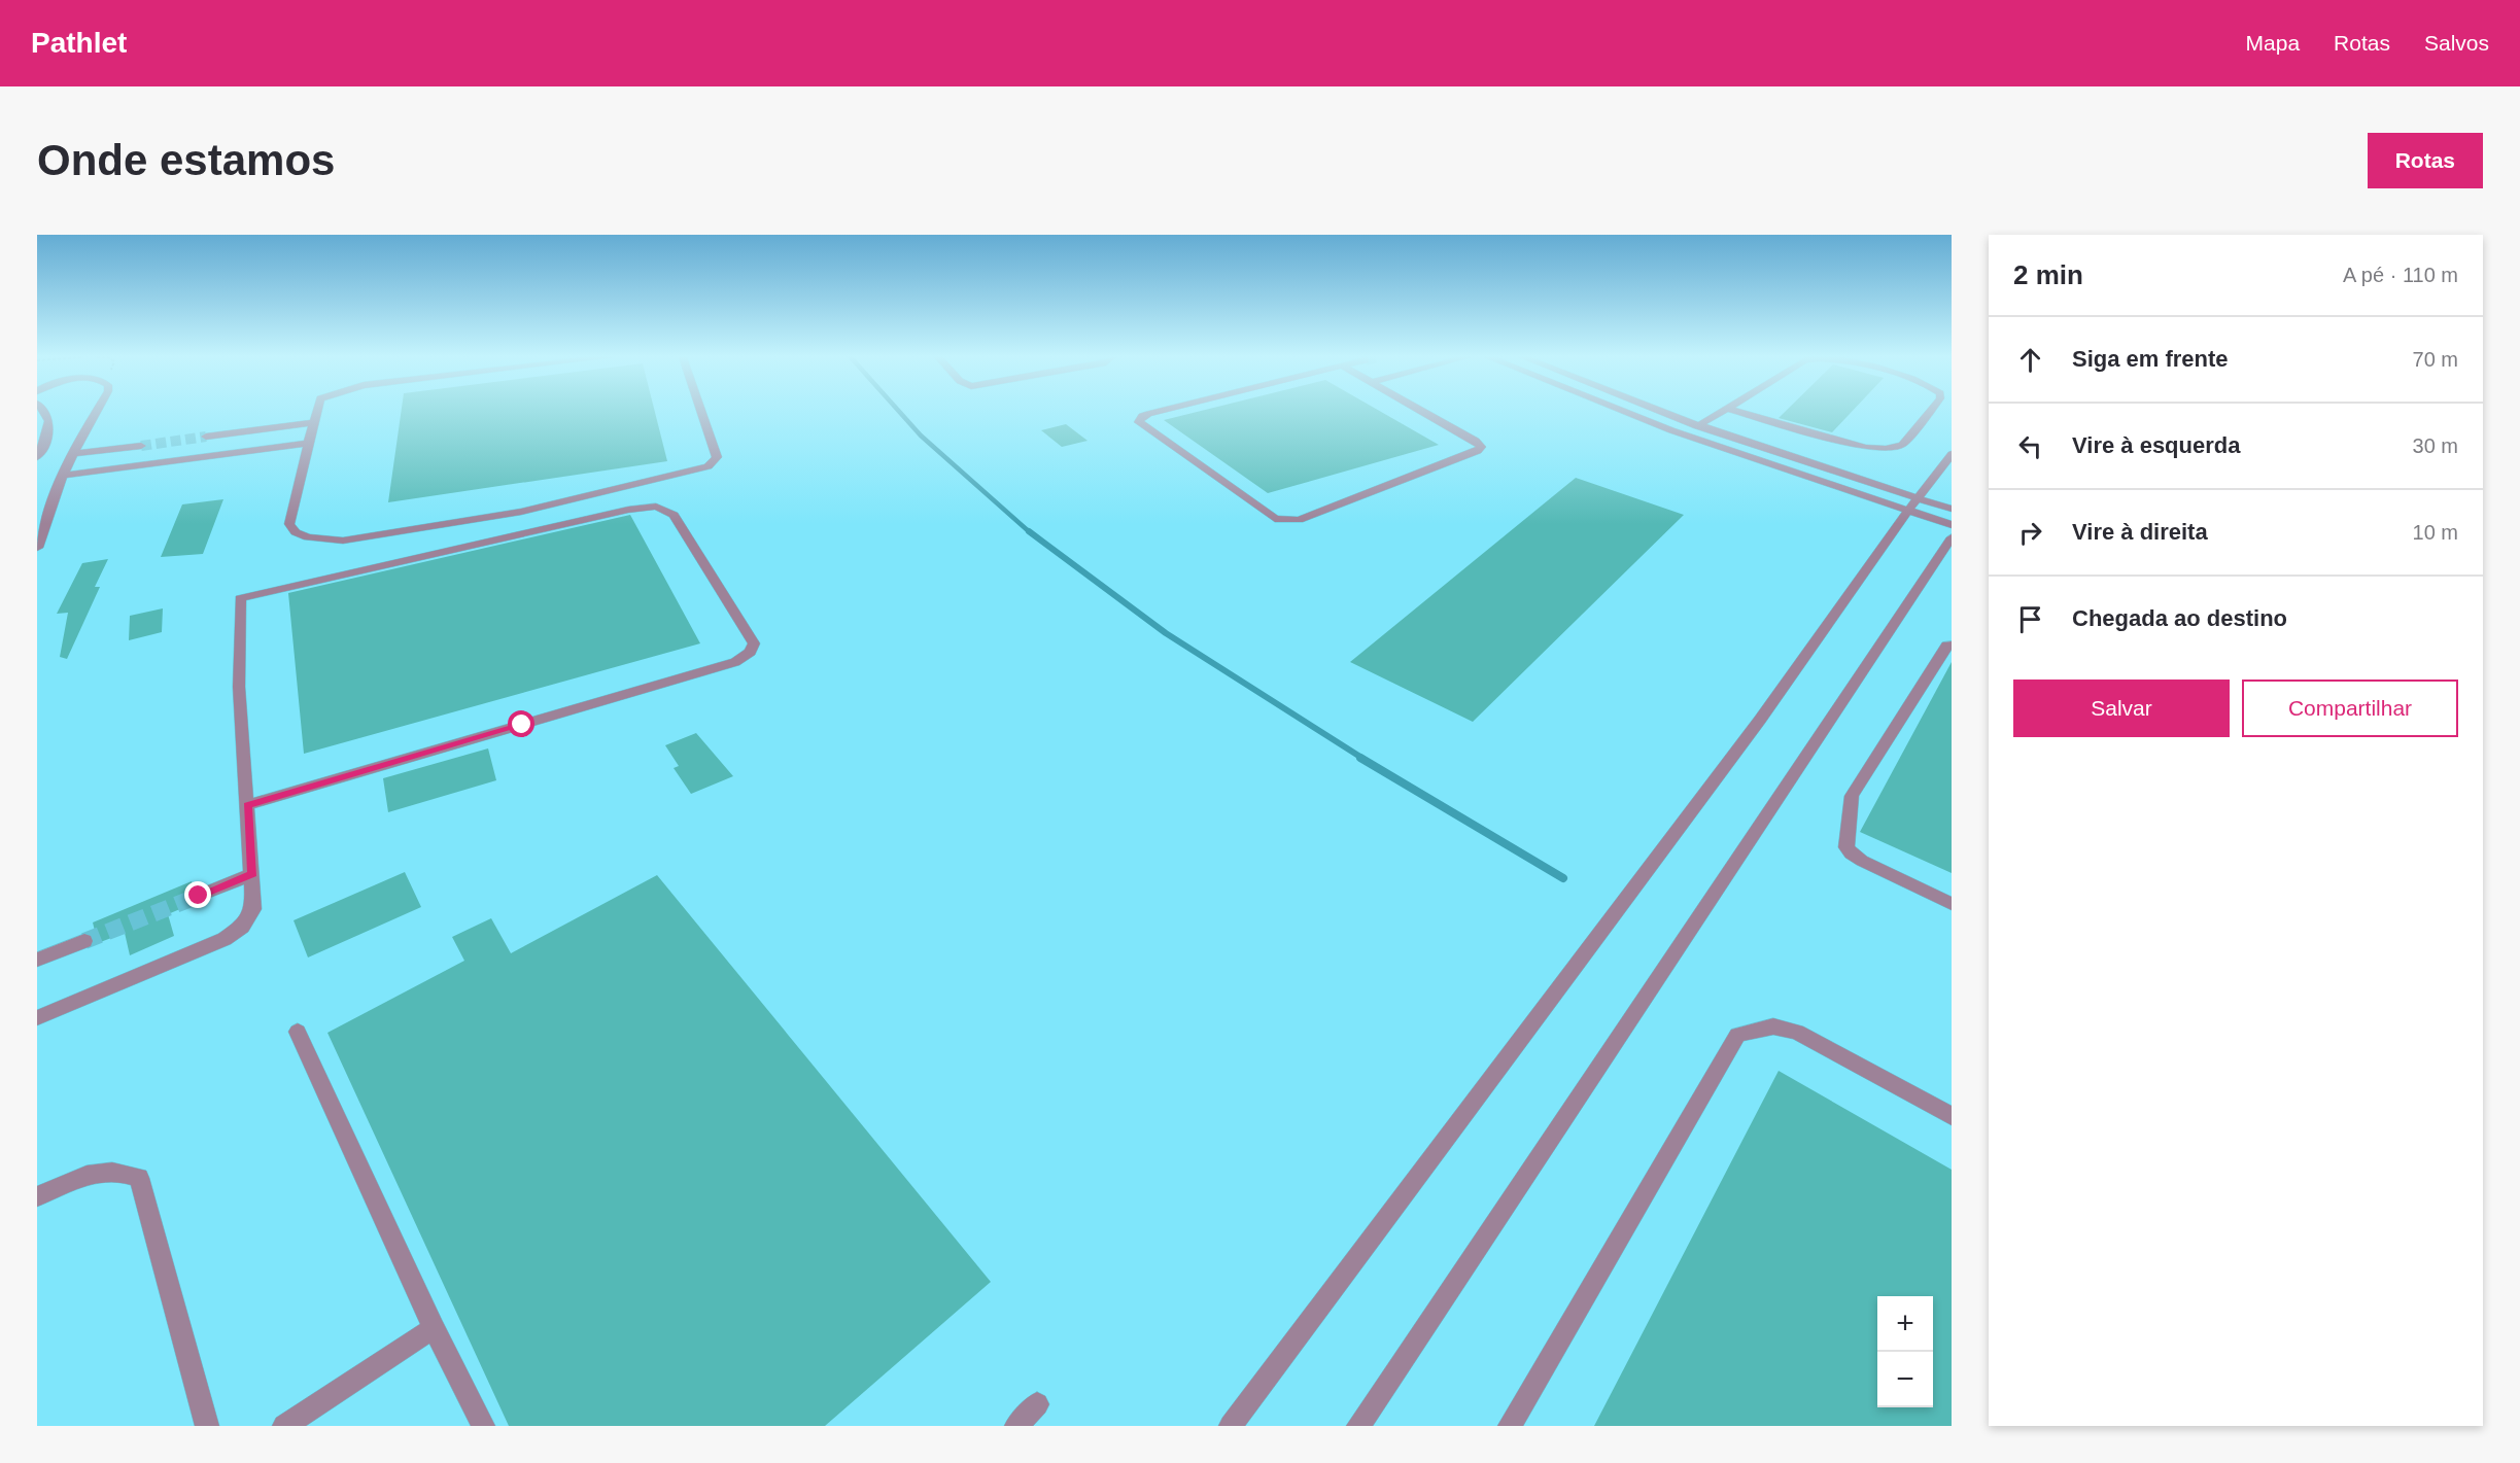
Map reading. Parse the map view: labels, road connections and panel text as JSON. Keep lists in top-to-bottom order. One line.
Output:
{"page":{"header":"Pathlet","nav":["Mapa","Rotas","Salvos"],"buttons":["Rotas",["Salvar","Compartilhar"]],"title":"Onde estamos","heading":["2 min","A pé · 110 m"],"list":[["Siga em frente","70 m"],["Vire à esquerda","30 m"],["Vire à direita","10 m"],"Chegada ao destino"],"map_buttons":["+","−"]}}
